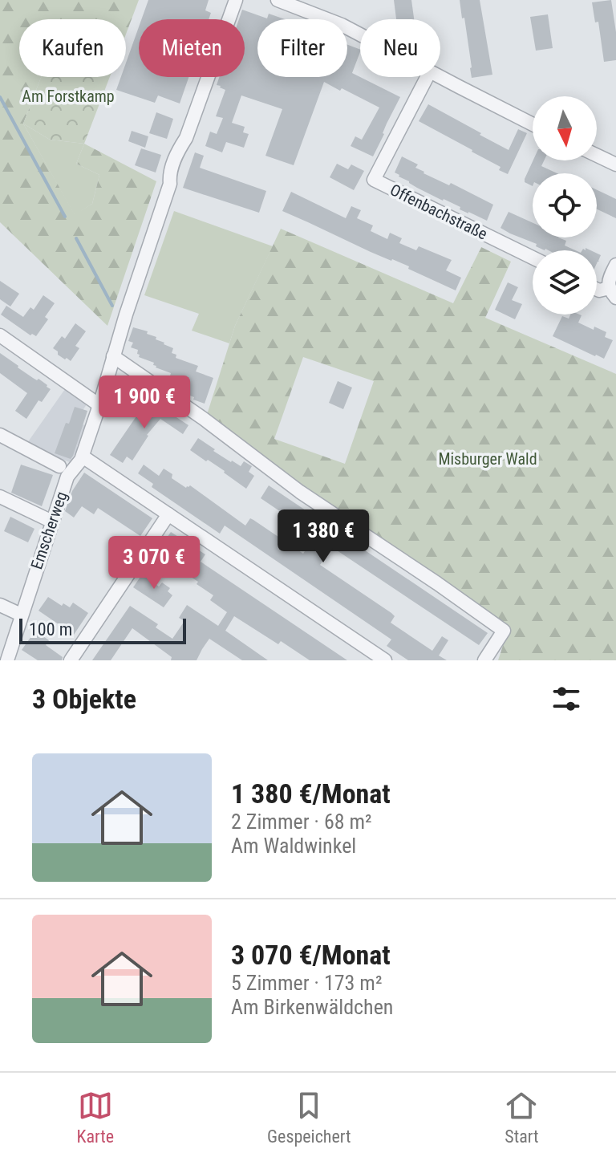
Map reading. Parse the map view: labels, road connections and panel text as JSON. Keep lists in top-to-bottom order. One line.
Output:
{"streets":{"street":["Offenbachstraße","Emscherweg"]},"parks":["Am Forstkamp","Misburger Wald"],"scale_bar":"100 m","north":"bottom","page":{"chip":["Kaufen","Mieten","Filter","Neu"],"price":["1 900 €","1 380 €","3 070 €"],"scale":"100 m","heading":"3 Objekte","list":[{"name":"1 380 €/Monat","note":"2 Zimmer · 68 m² · Am Waldwinkel"},{"name":"3 070 €/Monat","note":"5 Zimmer · 173 m² · Am Birkenwäldchen"}],"tabs":["Karte","Gespeichert","Start"]}}
